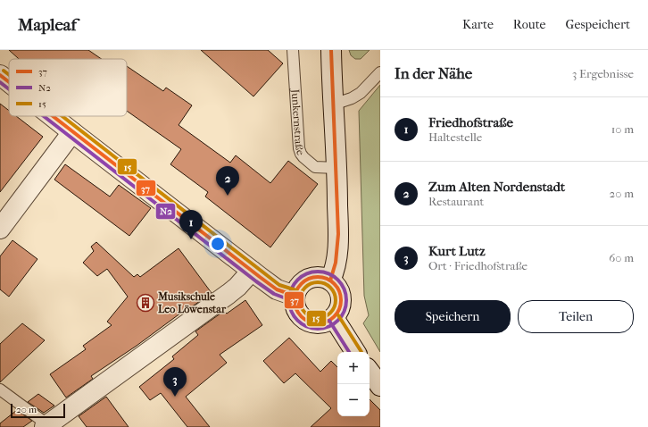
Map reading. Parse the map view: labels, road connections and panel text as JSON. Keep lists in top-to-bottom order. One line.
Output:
{"streets":{"lane":["Junkernstraße"]},"places":{"building":["Musikschule Leo Löwenstar"]},"lines":["transit line 37","transit line 15","transit line N2"],"legend":["37","N2","15"],"scale_bar":"20 m","page":{"header":"Mapleaf","nav":["Karte","Route","Gespeichert"],"heading":["In der Nähe","3 Ergebnisse"],"list":[{"mark":"1","name":"Friedhofstraße","note":"Haltestelle","value":"10 m"},{"mark":"2","name":"Zum Alten Nordenstadt","note":"Restaurant","value":"20 m"},{"mark":"3","name":"Kurt Lutz","note":"Ort · Friedhofstraße","value":"60 m"}],"pins":["2","1","3"],"buttons":["Speichern","Teilen"],"map_buttons":["+","−"],"scale":"20 m"}}
